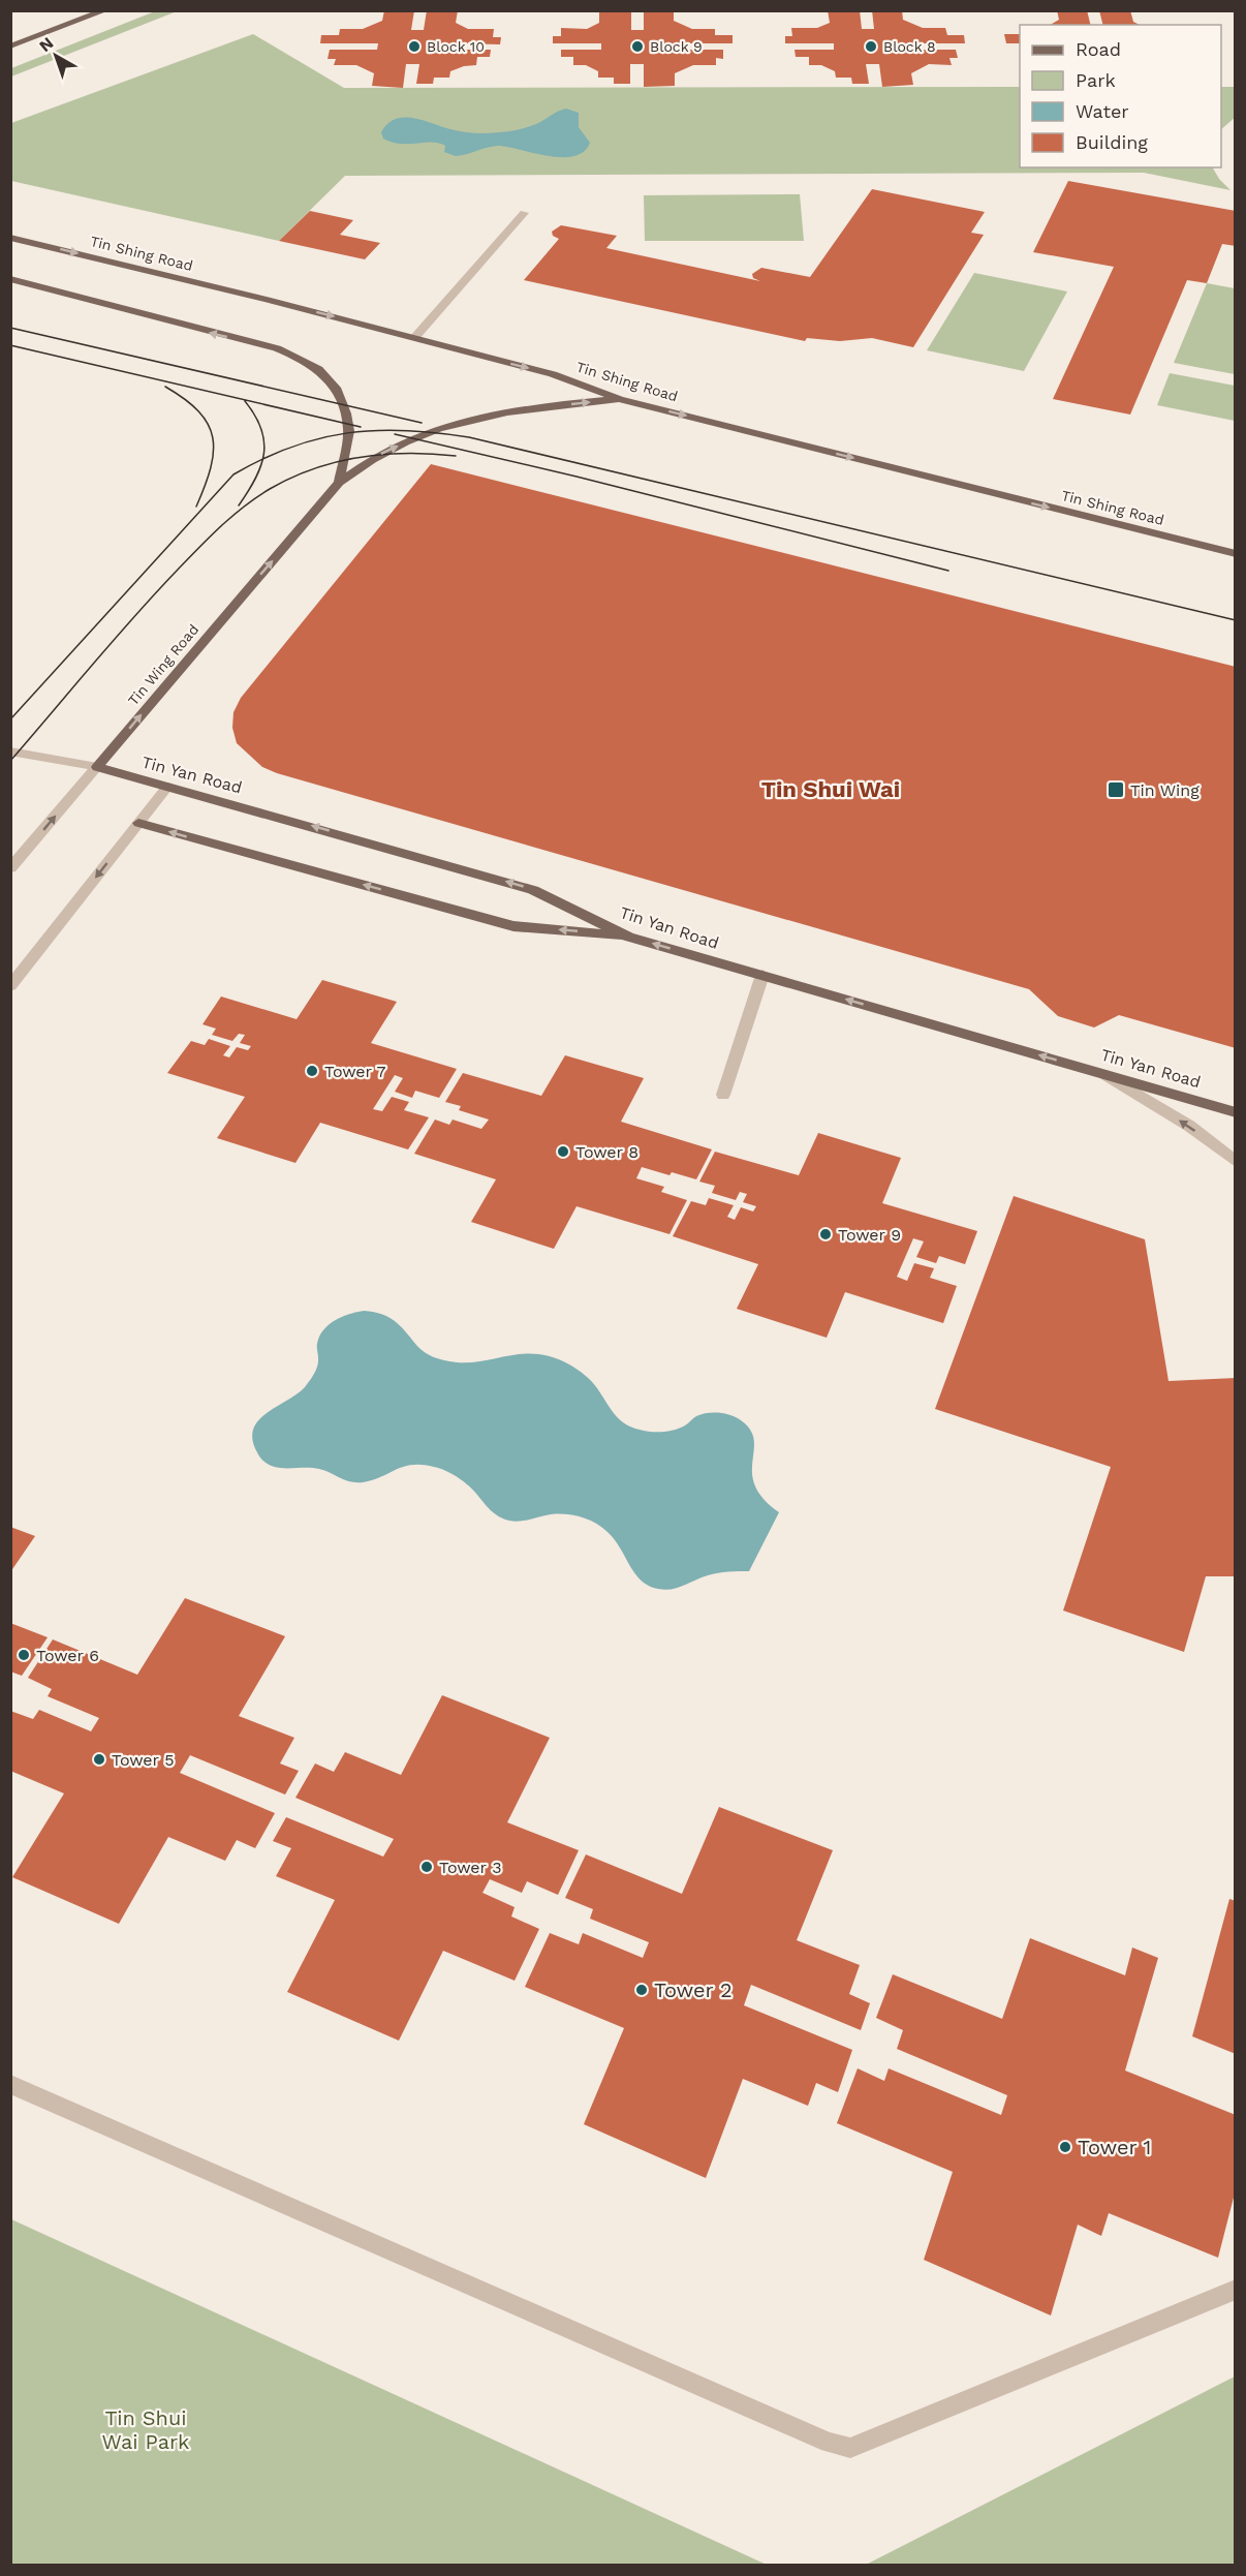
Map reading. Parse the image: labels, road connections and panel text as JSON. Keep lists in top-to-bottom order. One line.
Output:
{"streets":{"main road":["Tin Shing Road","Tin Wing Road","Tin Yan Road"]},"crossings":[["Tin Shing Road","Tin Wing Road"],["Tin Wing Road","Tin Yan Road"]],"one_way":["Tin Shing Road"],"districts":["Tin Shui Wai"],"parks":["Tin Shui Wai Park"],"places":{"other":["Block 10","Block 9","Block 8","Tower 7","Tower 8","Tower 9","Tower 6","Tower 5","Tower 3","Tower 2","Tower 1"],"transit":["Tin Wing"]},"legend":["Road","Park","Water","Building"],"north":"top left"}
